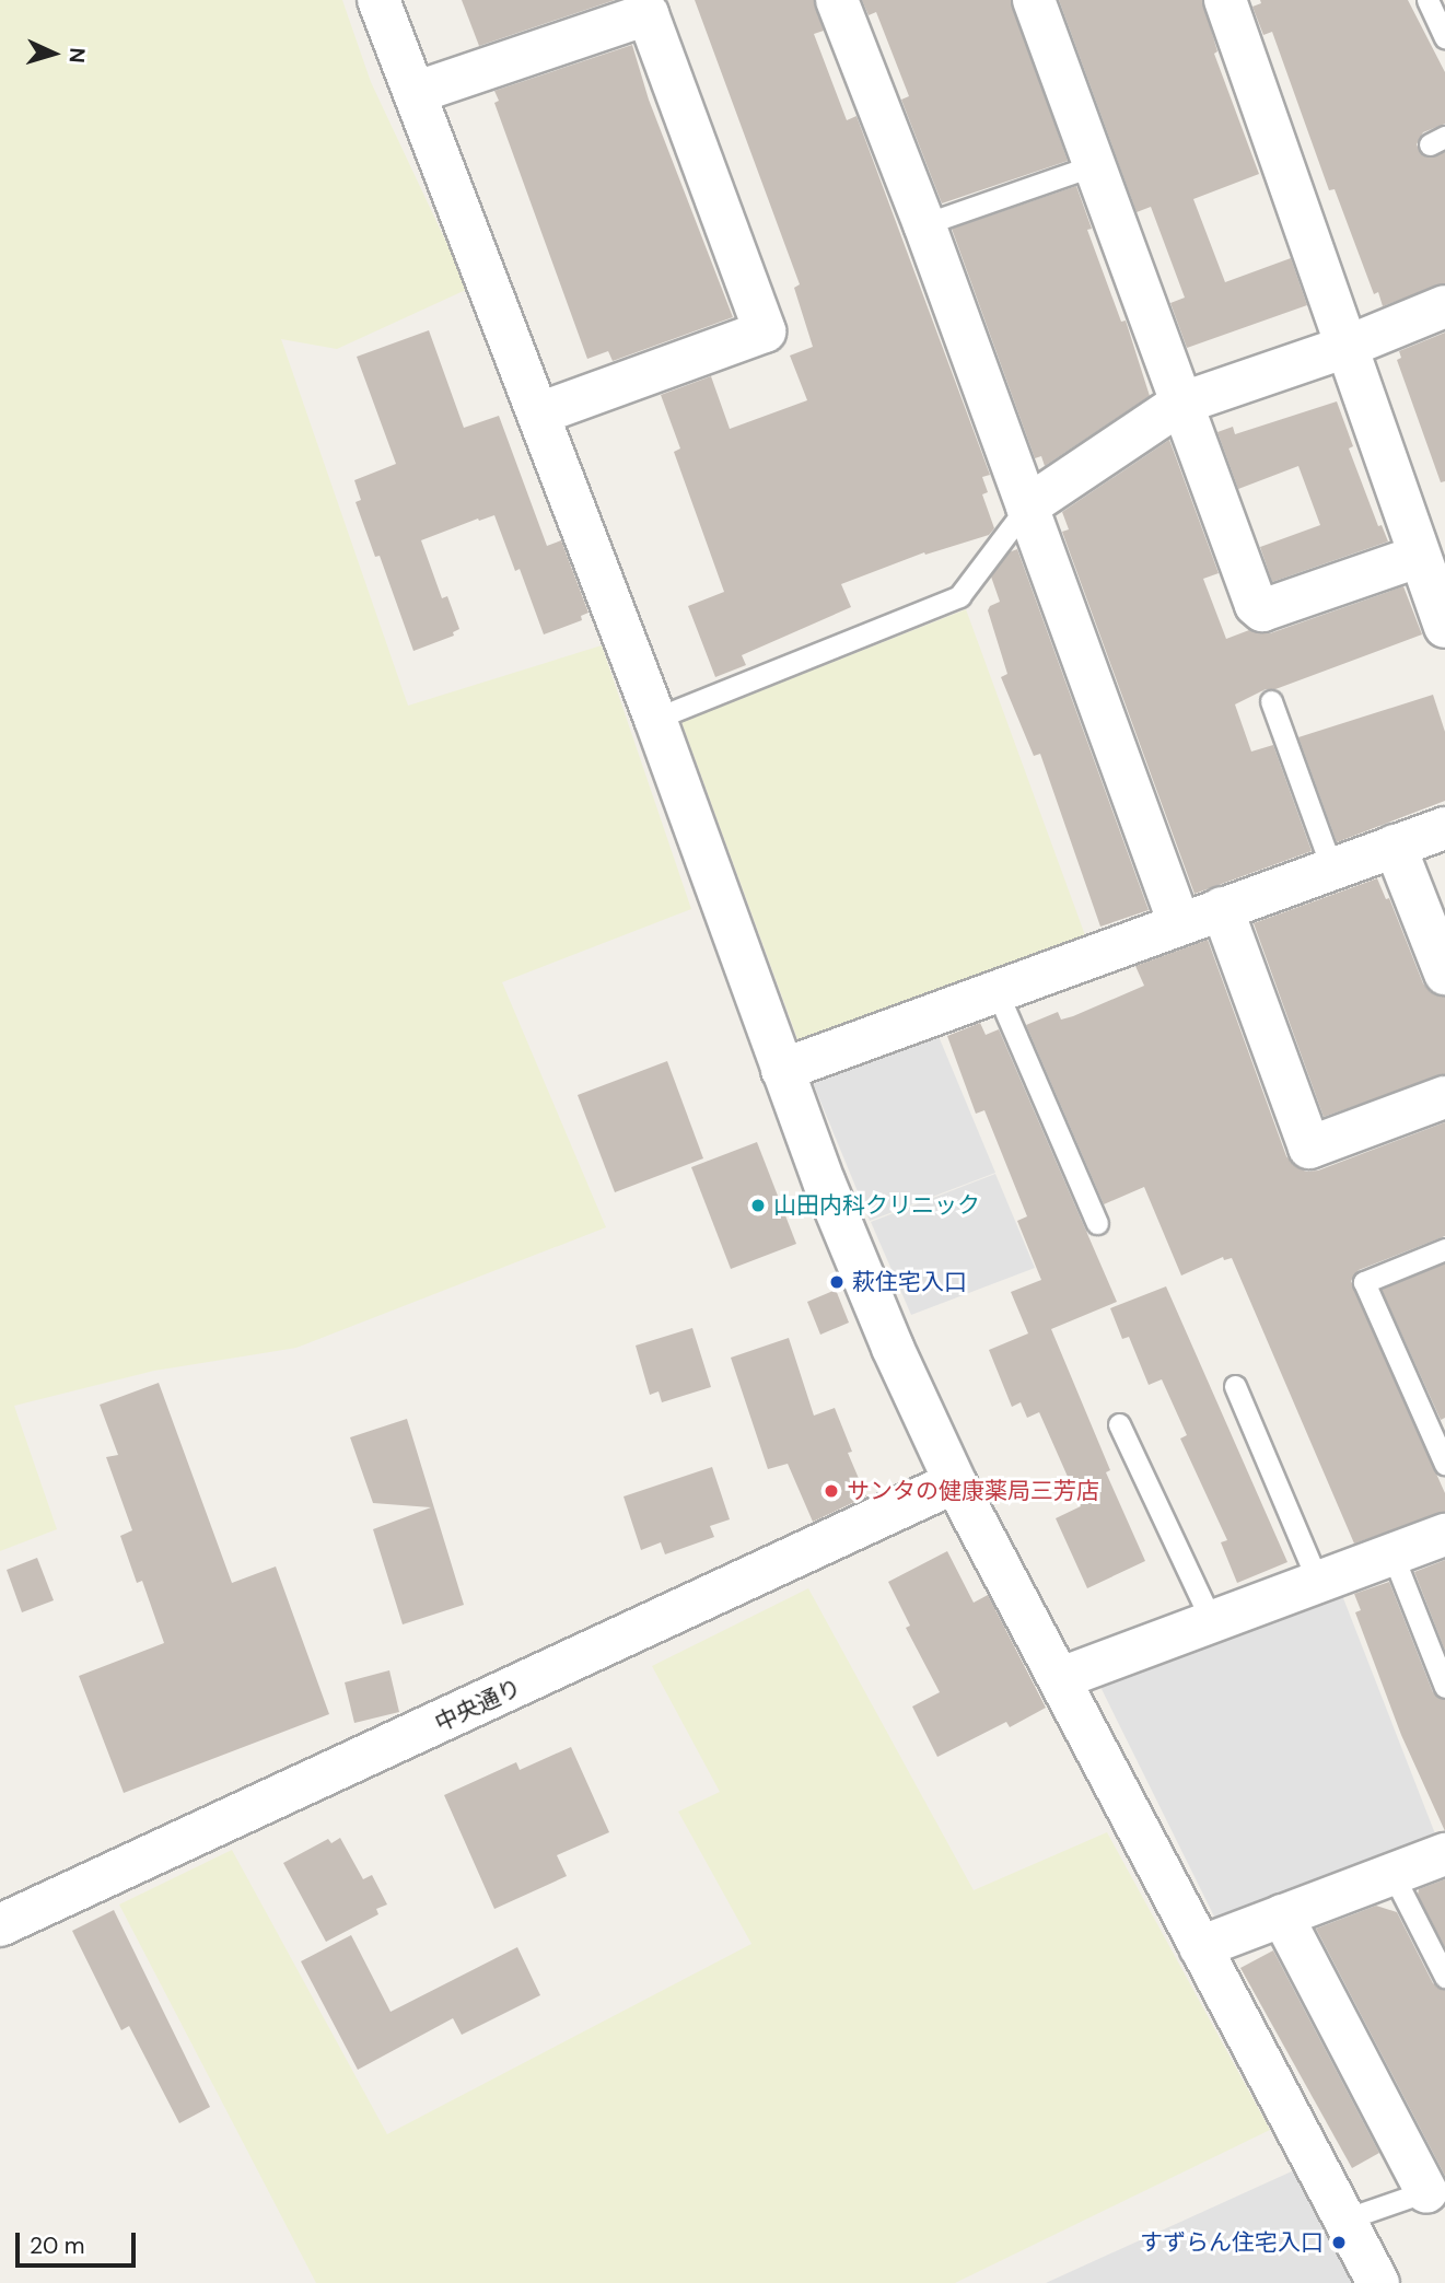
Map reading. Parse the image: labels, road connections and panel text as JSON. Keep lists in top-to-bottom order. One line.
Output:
{"streets":{"street":["中央通り"]},"places":["山田内科クリニック","萩住宅入口","サンタの健康薬局三芳店","すずらん住宅入口"],"scale_bar":"20 m","north":"right"}
